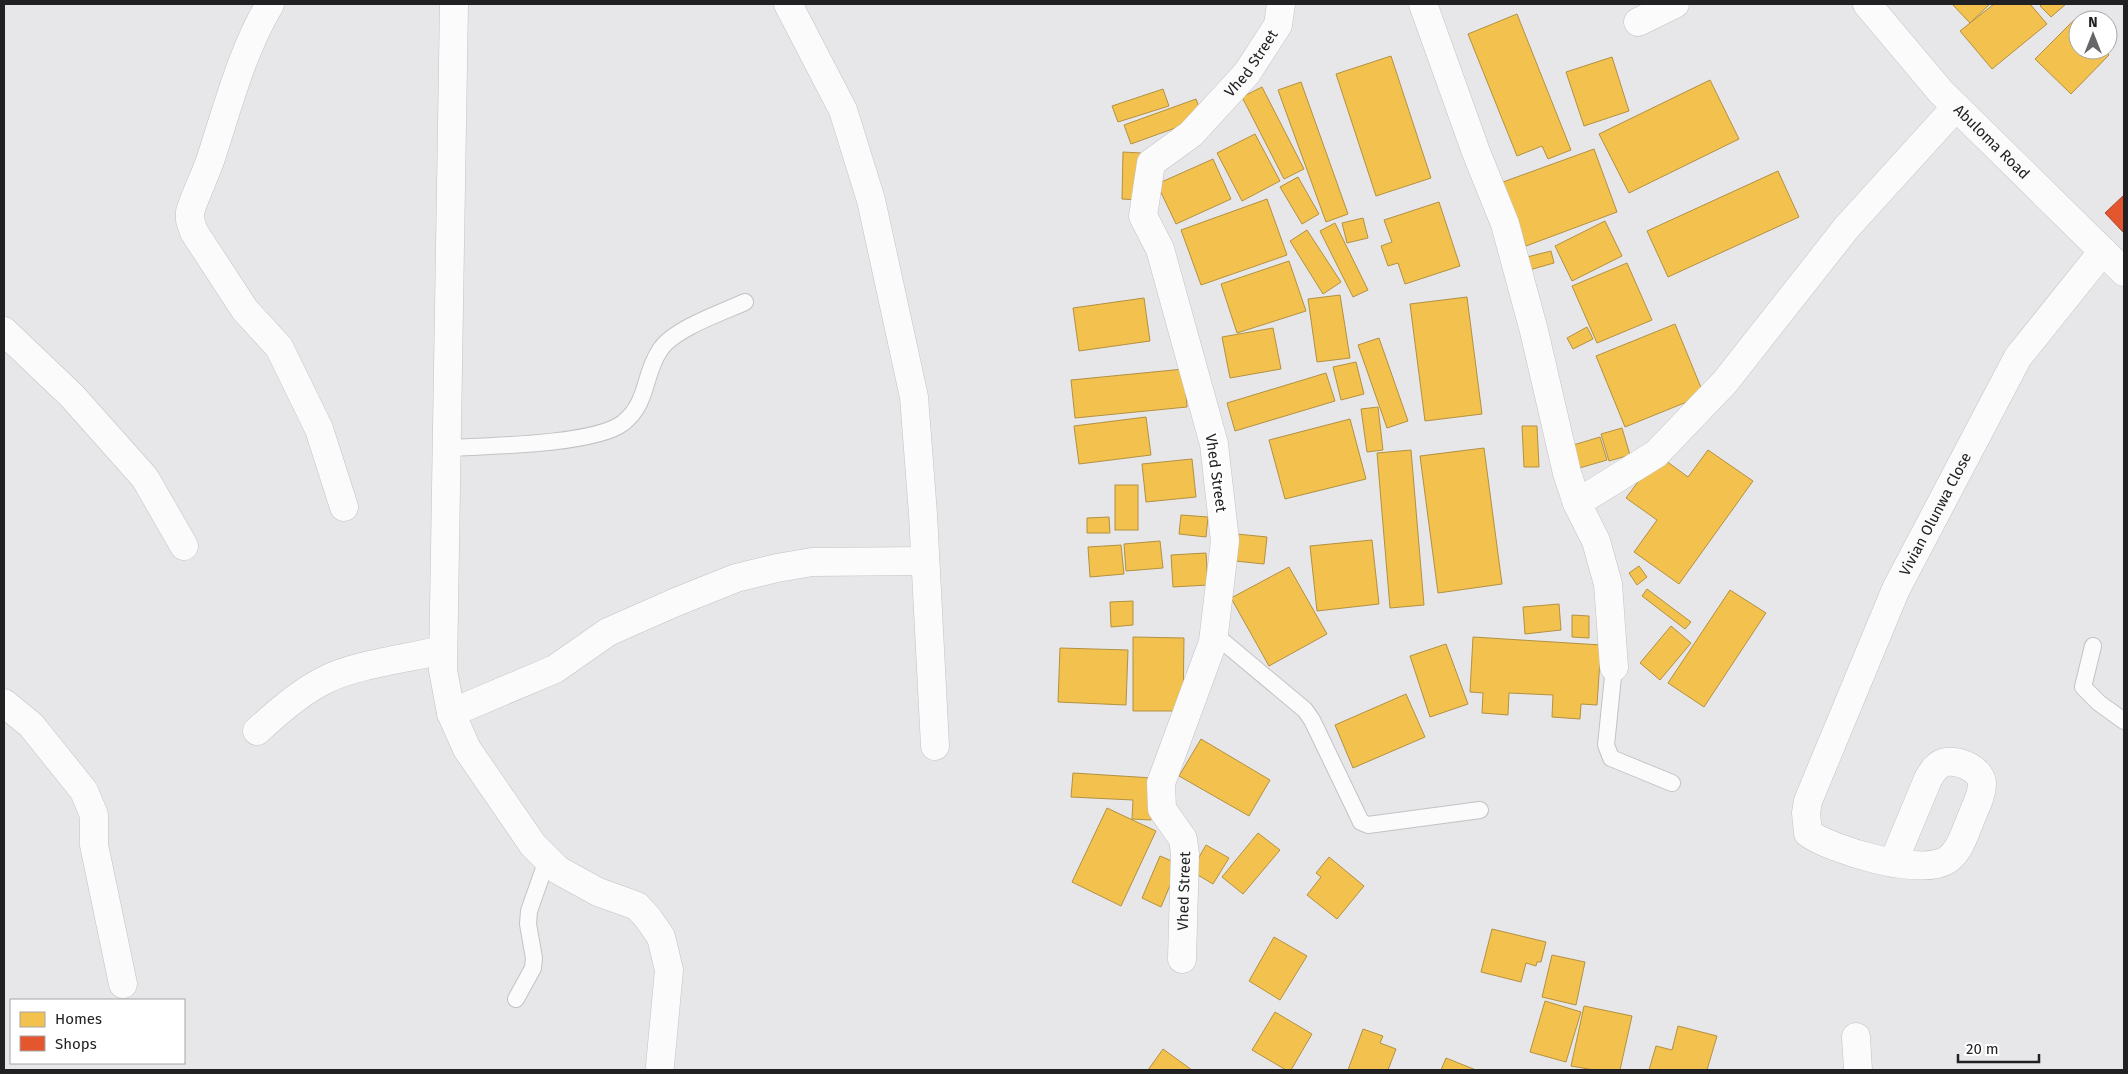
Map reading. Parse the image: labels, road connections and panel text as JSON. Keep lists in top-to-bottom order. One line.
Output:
{"streets":{"street":["Vhed Street","Abuloma Road","Vivian Olunwa Close"]},"crossings":[["Abuloma Road","Vivian Olunwa Close"]],"legend":["Homes","Shops"],"scale_bar":"20 m","north":"top"}
